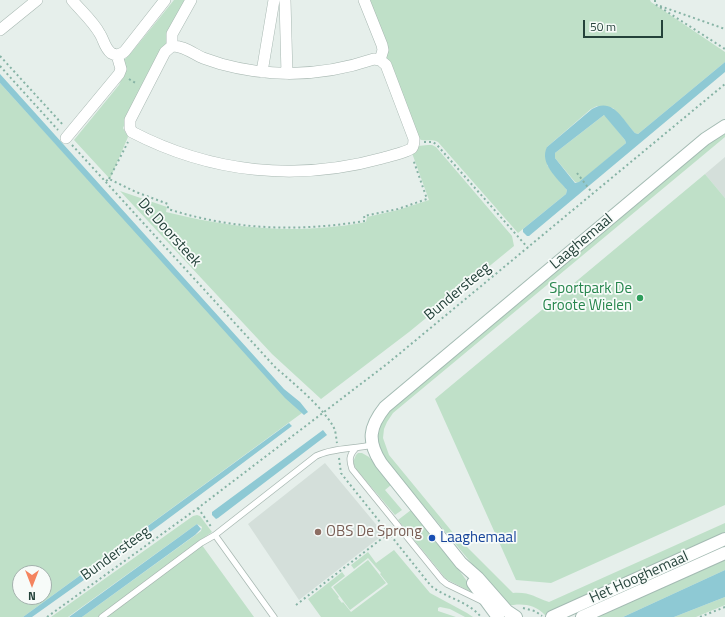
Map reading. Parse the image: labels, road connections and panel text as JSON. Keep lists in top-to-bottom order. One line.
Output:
{"streets":{"street":["Laaghemaal","Het Hooghemaal"],"path":["De Doorsteek","Bundersteeg"]},"crossings":[["De Doorsteek","Bundersteeg"]],"places":["Sportpark De Groote Wielen","OBS De Sprong","Laaghemaal"],"scale_bar":"50 m","north":"bottom"}
